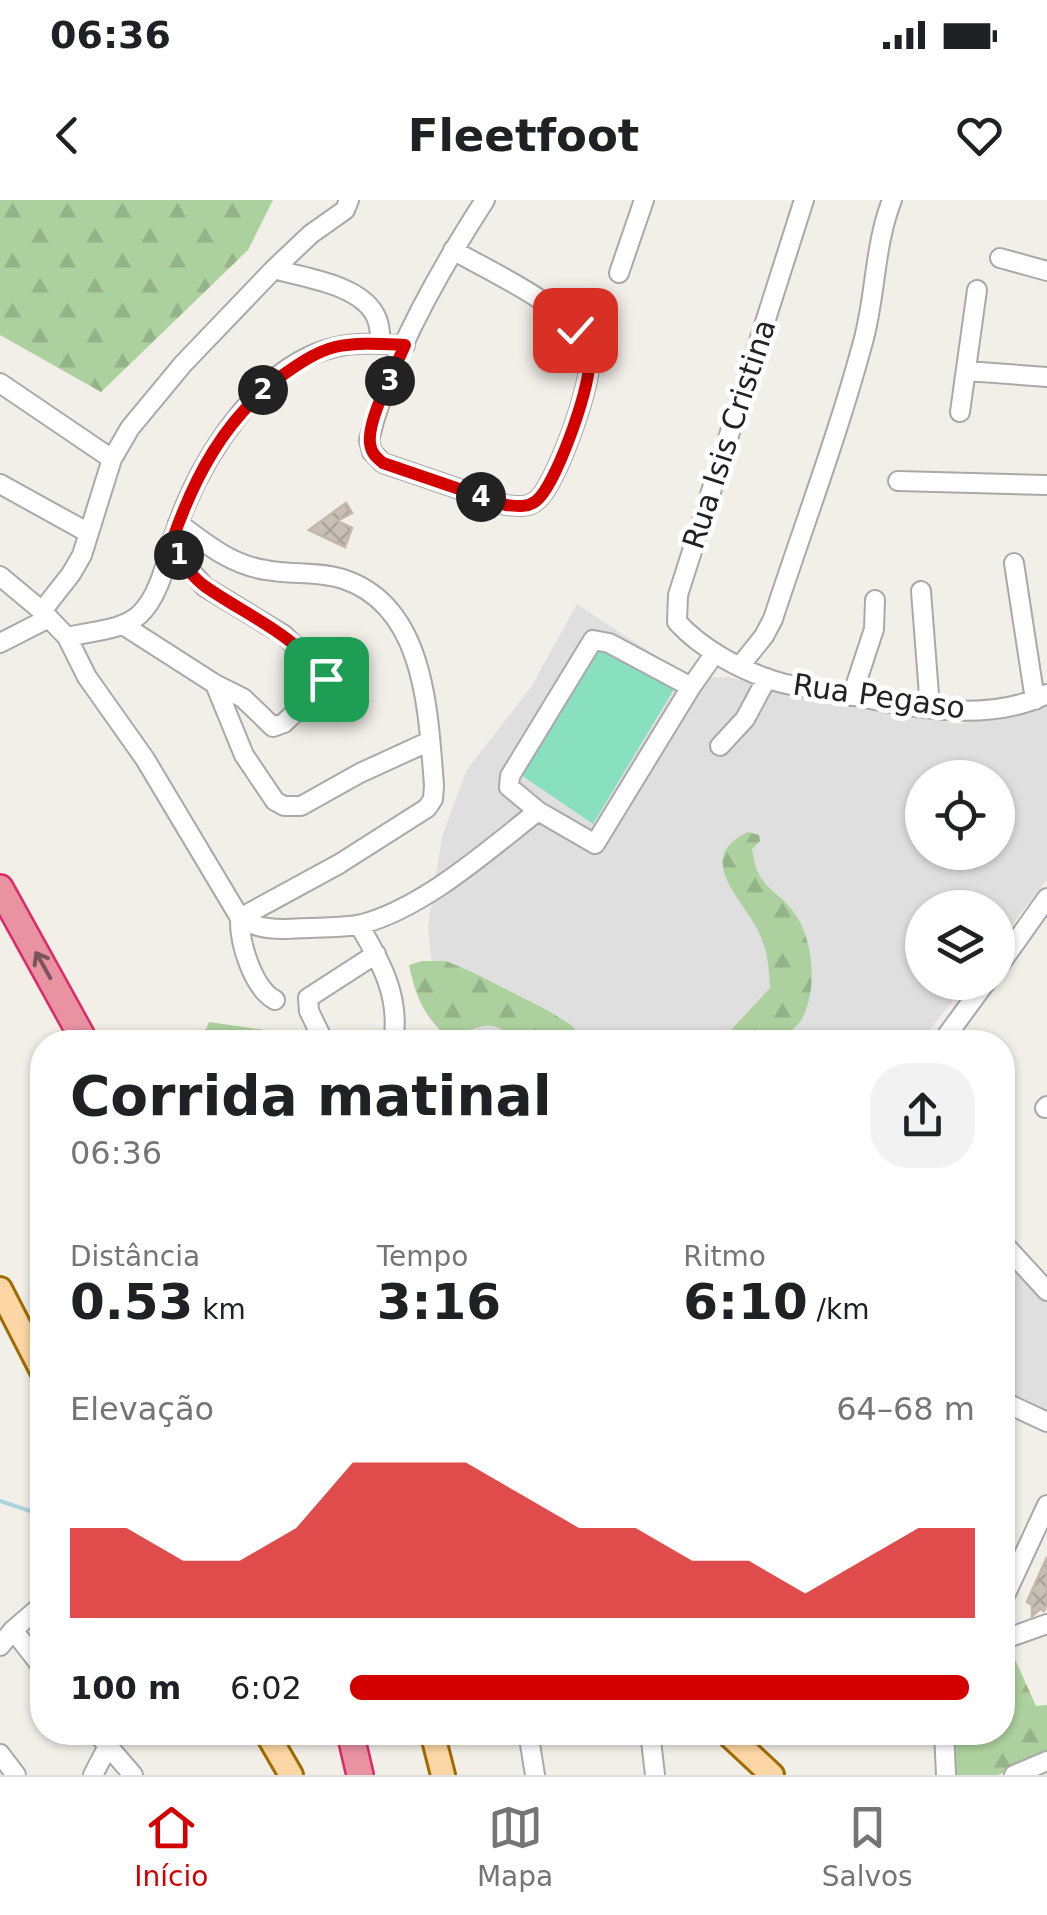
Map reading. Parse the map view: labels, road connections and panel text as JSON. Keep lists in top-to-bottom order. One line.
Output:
{"streets":{"street":["Rua Isis Cristina","Rua Pegaso"]},"crossings":[["Rua Isis Cristina","Rua Pegaso"]],"page":{"status":"06:36","header":"Fleetfoot","pins":["3","2","4","1"],"heading":["Corrida matinal","06:36"],"stats":[["Distância","0.53 km"],["Tempo","3:16"],["Ritmo","6:10 /km"]],"chart":["Elevação","64–68 m"],"list":[{"name":"100 m","note":"6:02"}],"tabs":["Início","Mapa","Salvos"]}}
